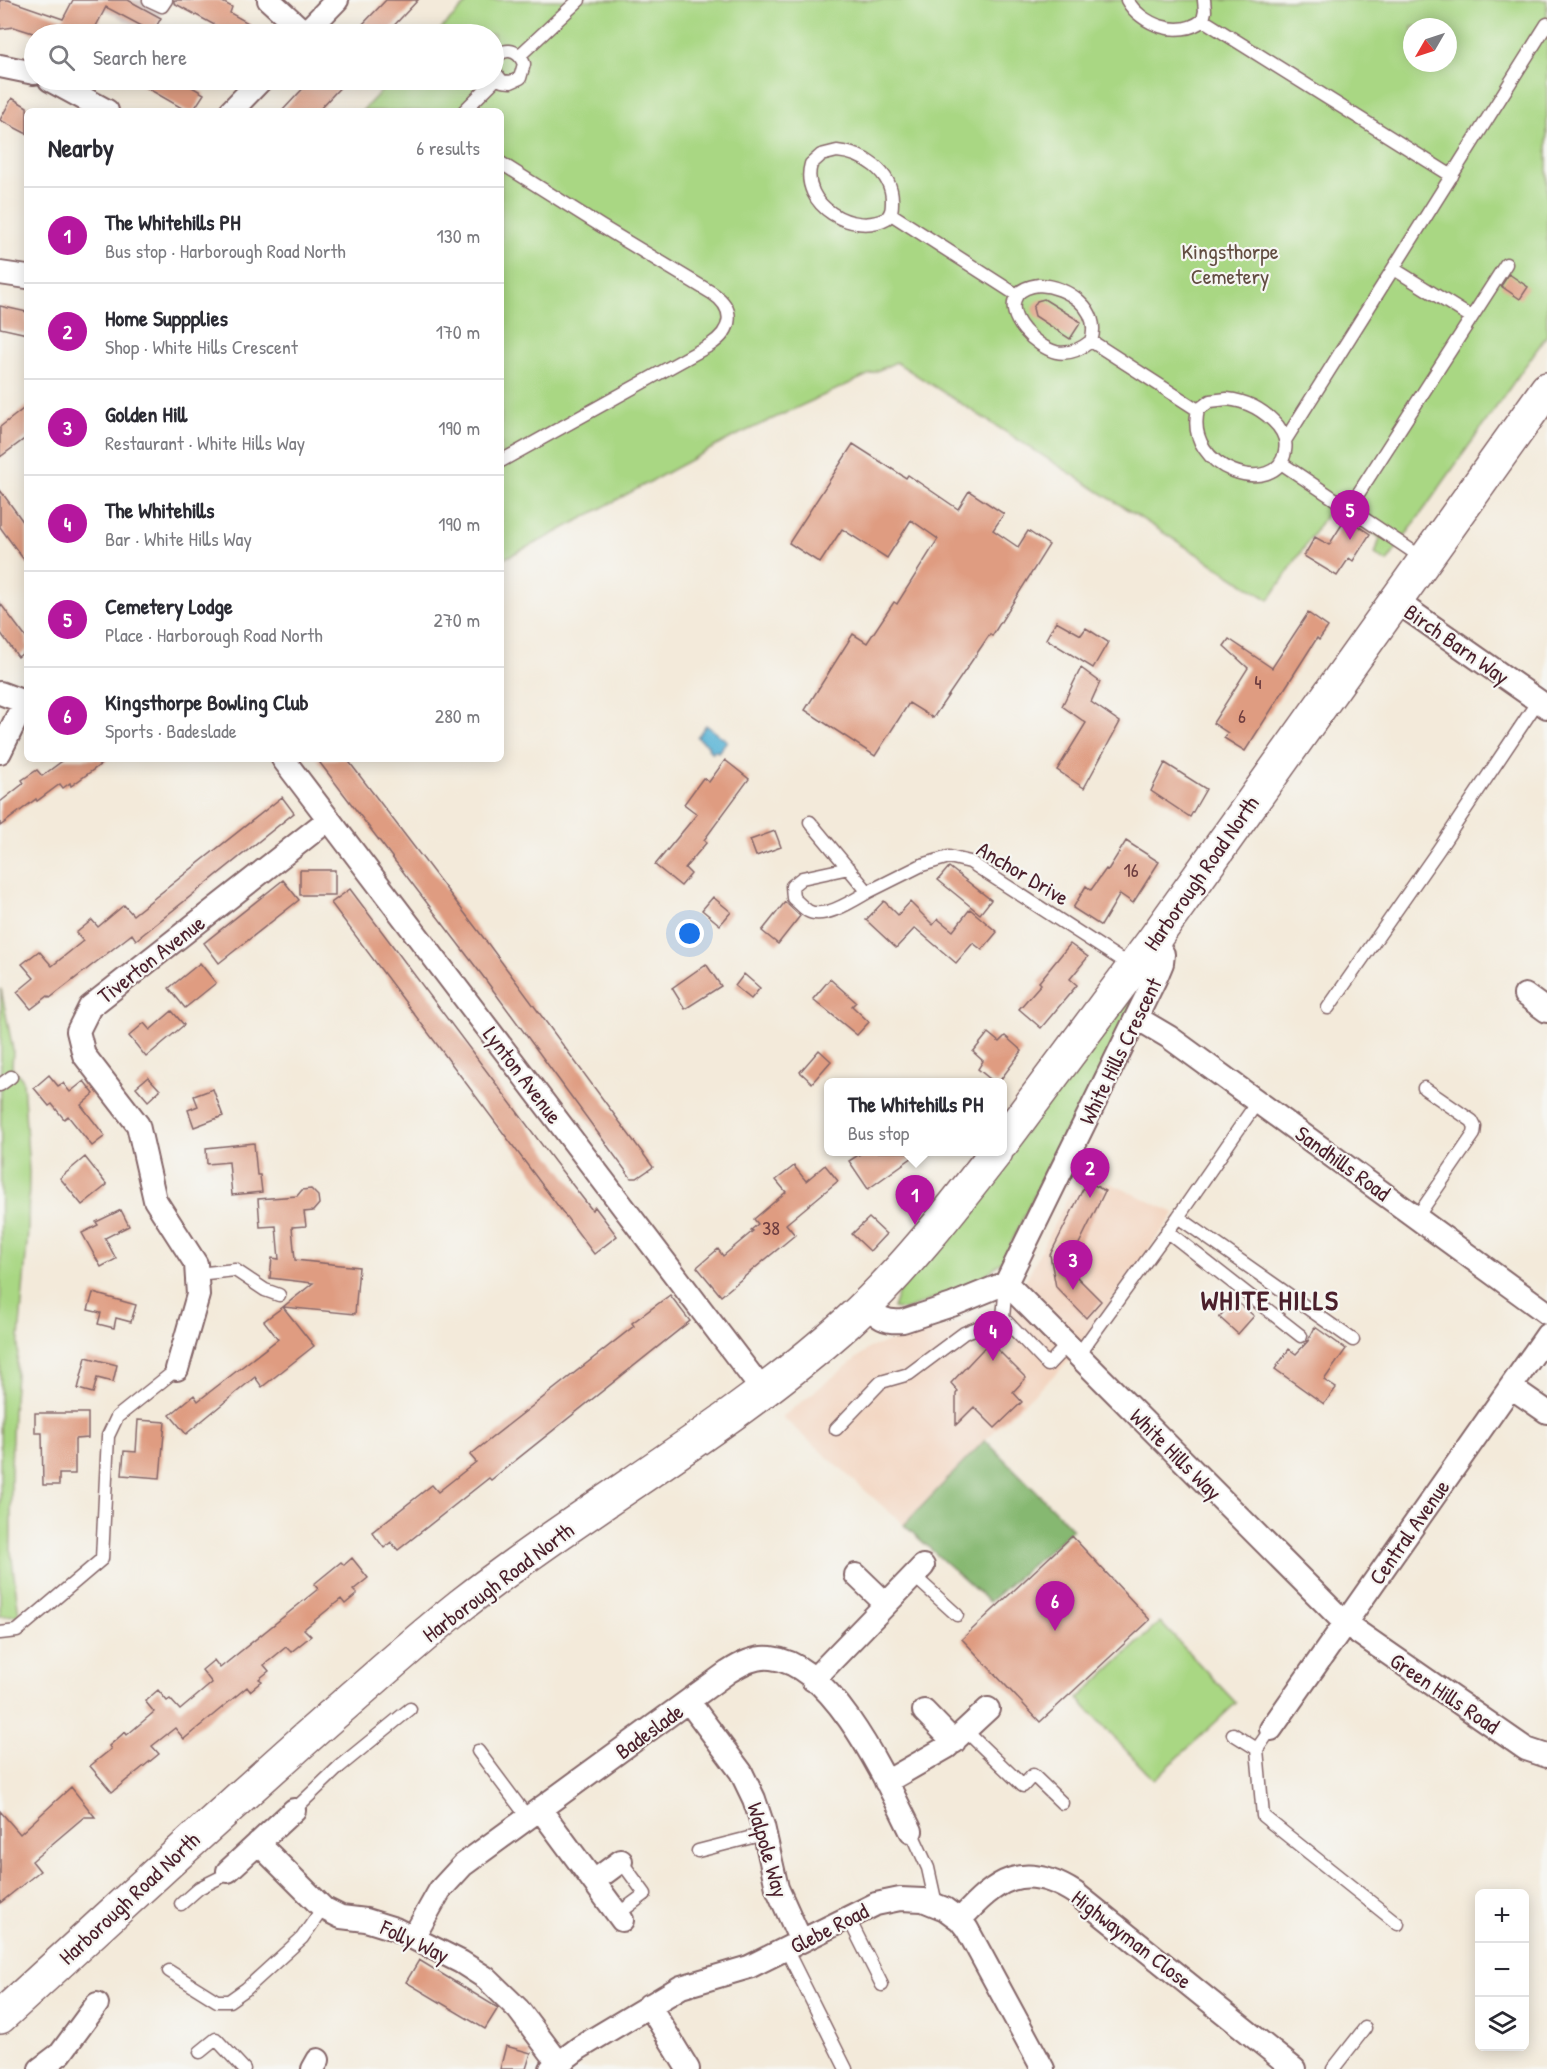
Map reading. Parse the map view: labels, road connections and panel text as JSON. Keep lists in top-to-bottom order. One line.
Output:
{"streets":{"highway":["Harborough Road North"],"street":["Birch Barn Way","Tiverton Avenue","White Hills Crescent","Lynton Avenue","Sandhills Road","White Hills Way","Central Avenue","Green Hills Road","Badeslade","Walpole Way","Glebe Road","Highwayman Close","Folly Way"],"lane":["Anchor Drive"]},"crossings":[["Birch Barn Way","Harborough Road North"],["Anchor Drive","Harborough Road North"],["Harborough Road North","White Hills Crescent"],["Harborough Road North","Lynton Avenue"],["Tiverton Avenue","Lynton Avenue"],["White Hills Crescent","Sandhills Road"],["White Hills Crescent","White Hills Way"],["White Hills Way","Central Avenue"],["White Hills Way","Green Hills Road"],["Central Avenue","Green Hills Road"],["Badeslade","Walpole Way"],["Badeslade","Folly Way"],["Walpole Way","Glebe Road"],["Glebe Road","Highwayman Close"],["Glebe Road","Folly Way"]],"districts":["WHITE HILLS"],"parks":["Kingsthorpe Cemetery"],"house_numbers":["4","6","16","38"],"north":"bottom left","page":{"search":"Search here","heading":["Nearby","6 results"],"list":[{"mark":"1","name":"The Whitehills PH","note":"Bus stop · Harborough Road North","value":"130 m"},{"mark":"2","name":"Home Suppplies","note":"Shop · White Hills Crescent","value":"170 m"},{"mark":"3","name":"Golden Hill","note":"Restaurant · White Hills Way","value":"190 m"},{"mark":"4","name":"The Whitehills","note":"Bar · White Hills Way","value":"190 m"},{"mark":"5","name":"Cemetery Lodge","note":"Place · Harborough Road North","value":"270 m"},{"mark":"6","name":"Kingsthorpe Bowling Club","note":"Sports · Badeslade","value":"280 m"}],"pins":["5","2","1","3","4","6"],"popup":["The Whitehills PH","Bus stop"],"map_buttons":["+","−"]}}
